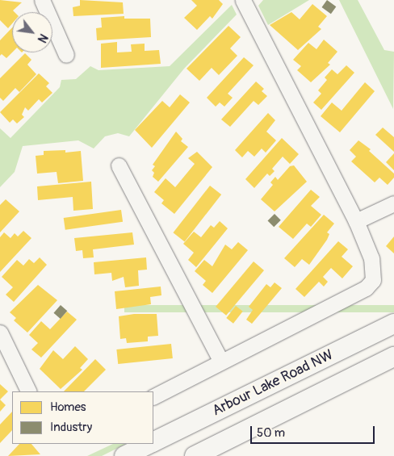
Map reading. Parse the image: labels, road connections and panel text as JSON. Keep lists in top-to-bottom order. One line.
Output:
{"streets":{"street":["Arbour Lake Road NW"]},"legend":["Homes","Industry"],"scale_bar":"50 m","north":"bottom right"}
